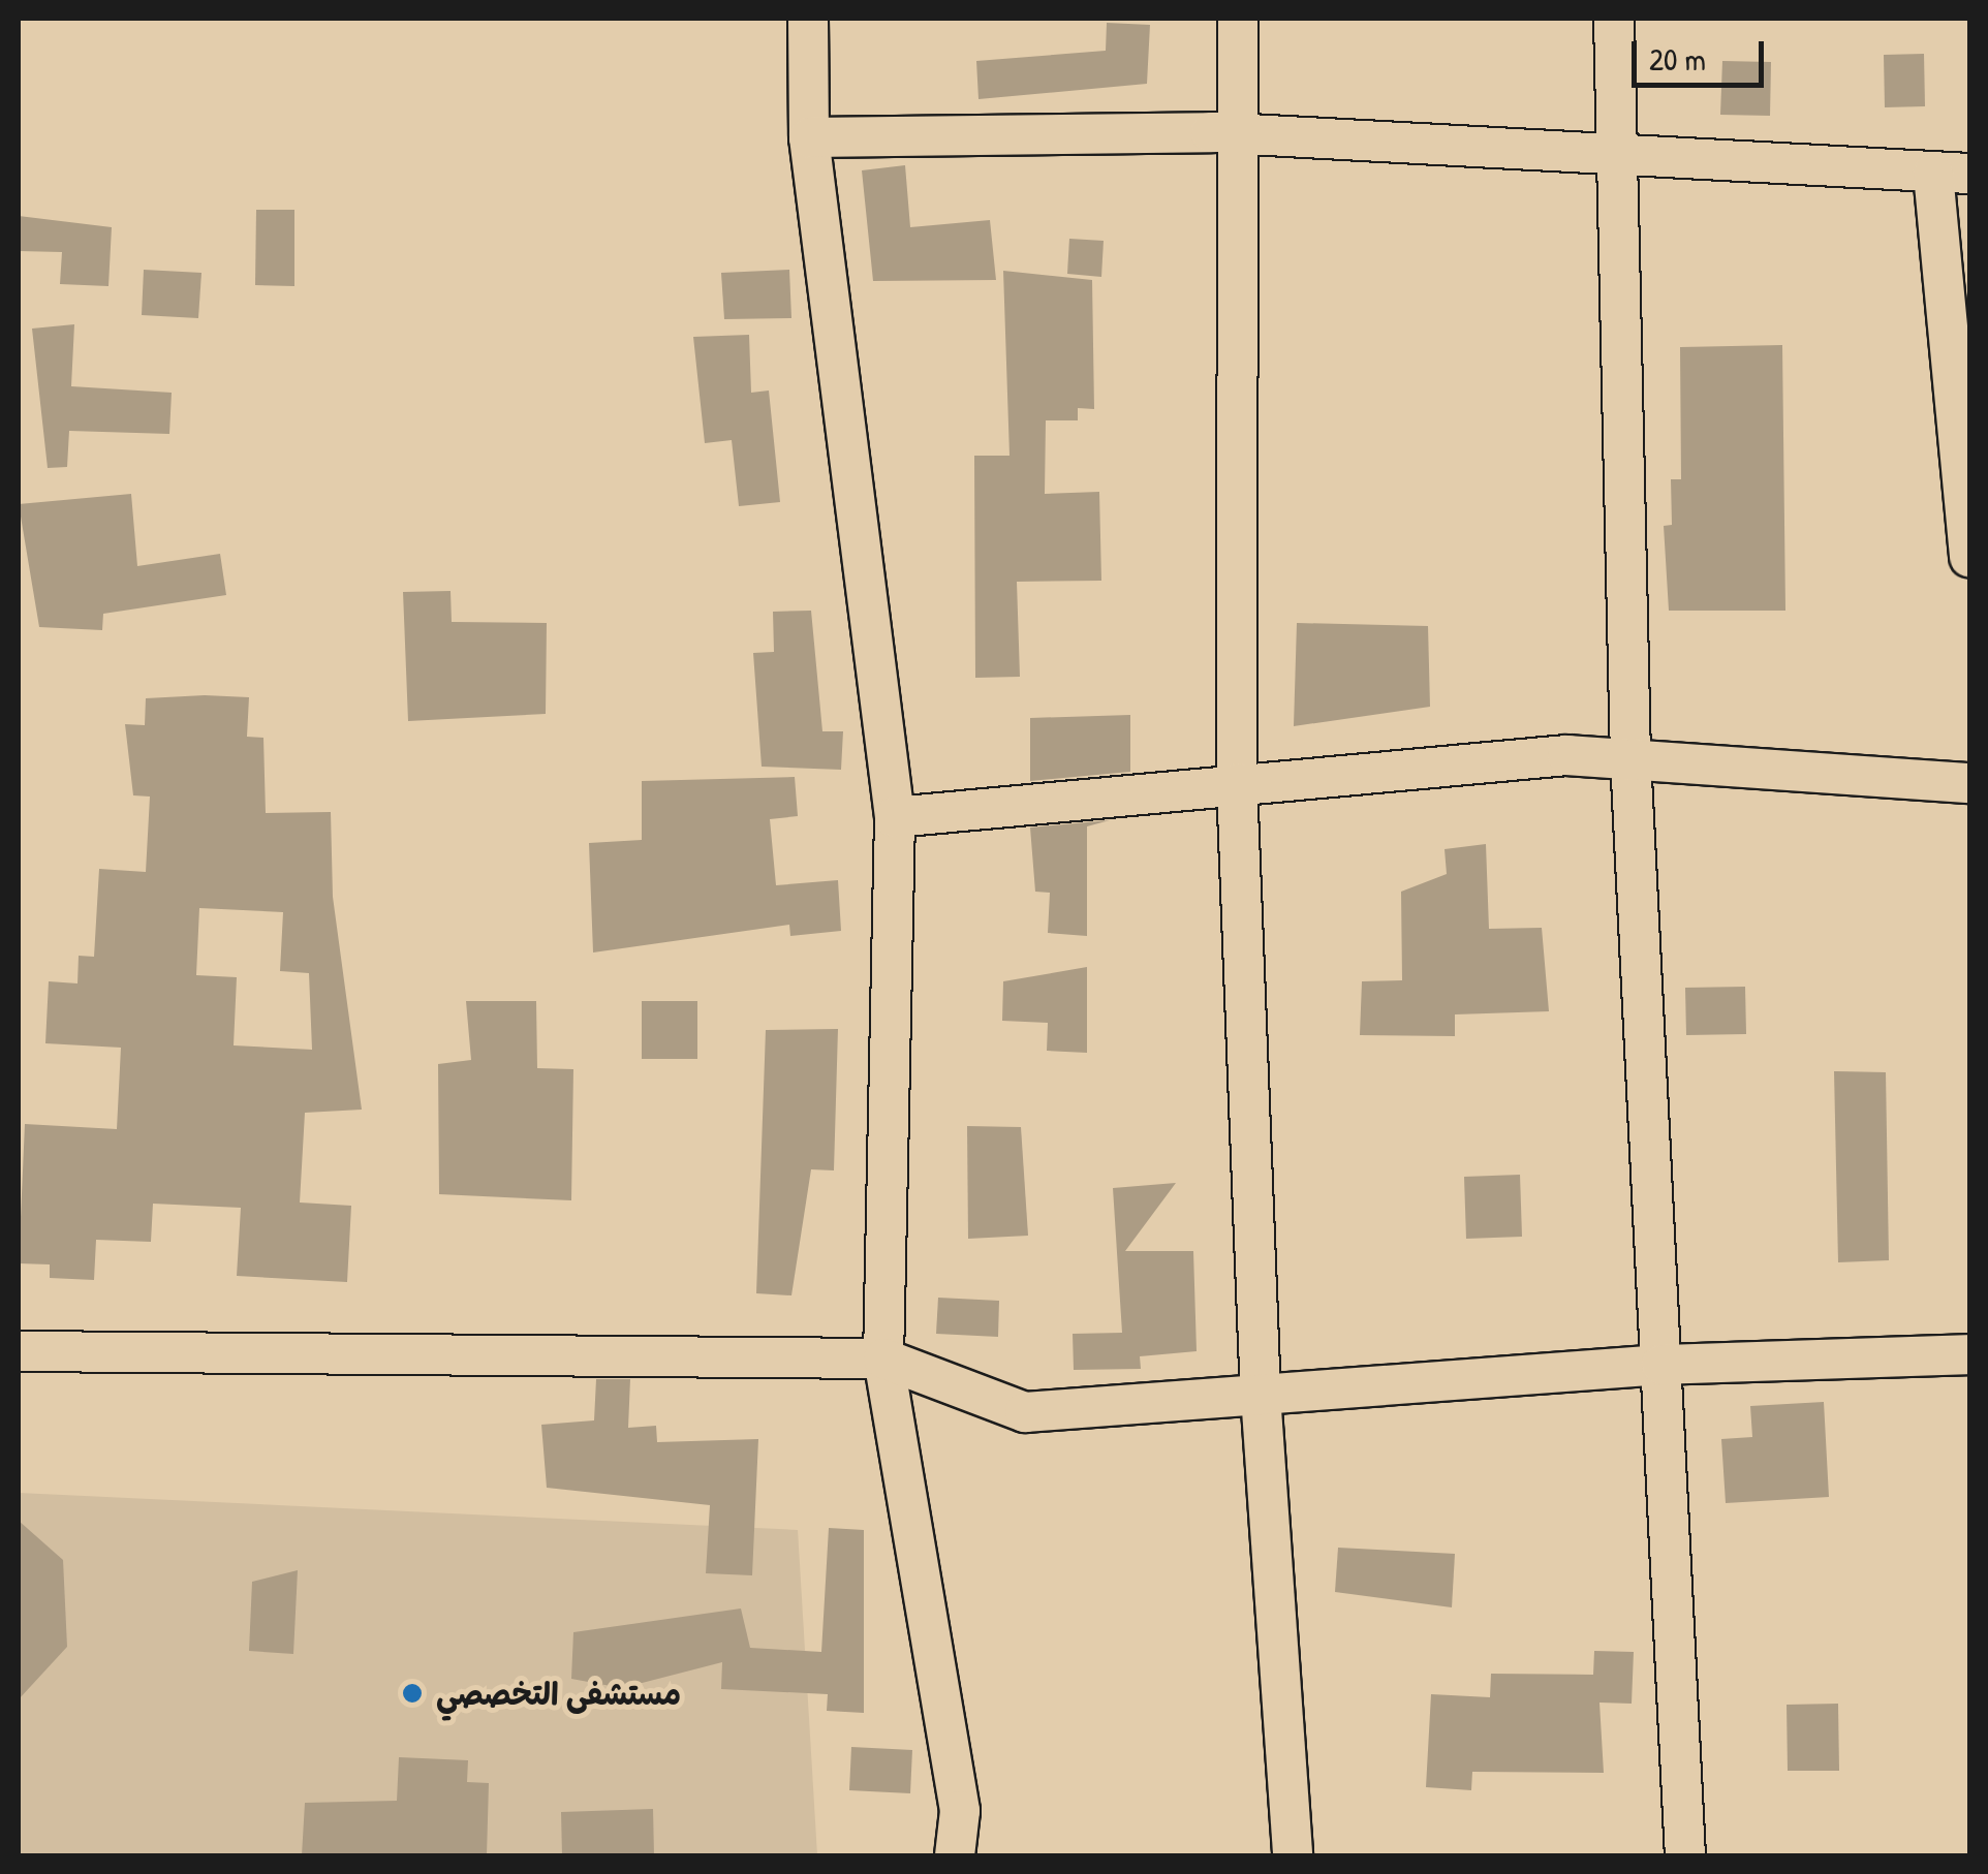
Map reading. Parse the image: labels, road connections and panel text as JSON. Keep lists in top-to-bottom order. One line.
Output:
{"places":["مستشفى التخصصي"],"scale_bar":"20 m"}
